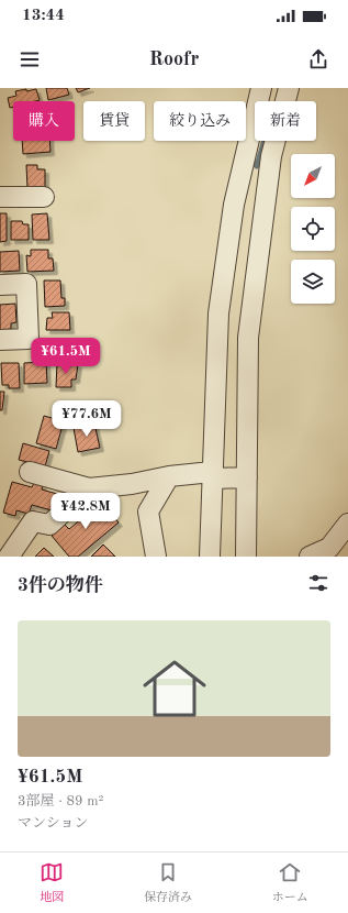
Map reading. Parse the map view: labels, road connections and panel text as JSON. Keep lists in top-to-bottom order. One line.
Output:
{"north":"bottom left","page":{"status":"13:44","header":"Roofr","chip":["購入","賃貸","絞り込み","新着"],"price":["¥61.5M","¥77.6M","¥42.8M"],"heading":"3件の物件","list":[{"name":"¥61.5M","note":"3部屋 · 89 m² · マンション"}],"tabs":["地図","保存済み","ホーム"]}}
